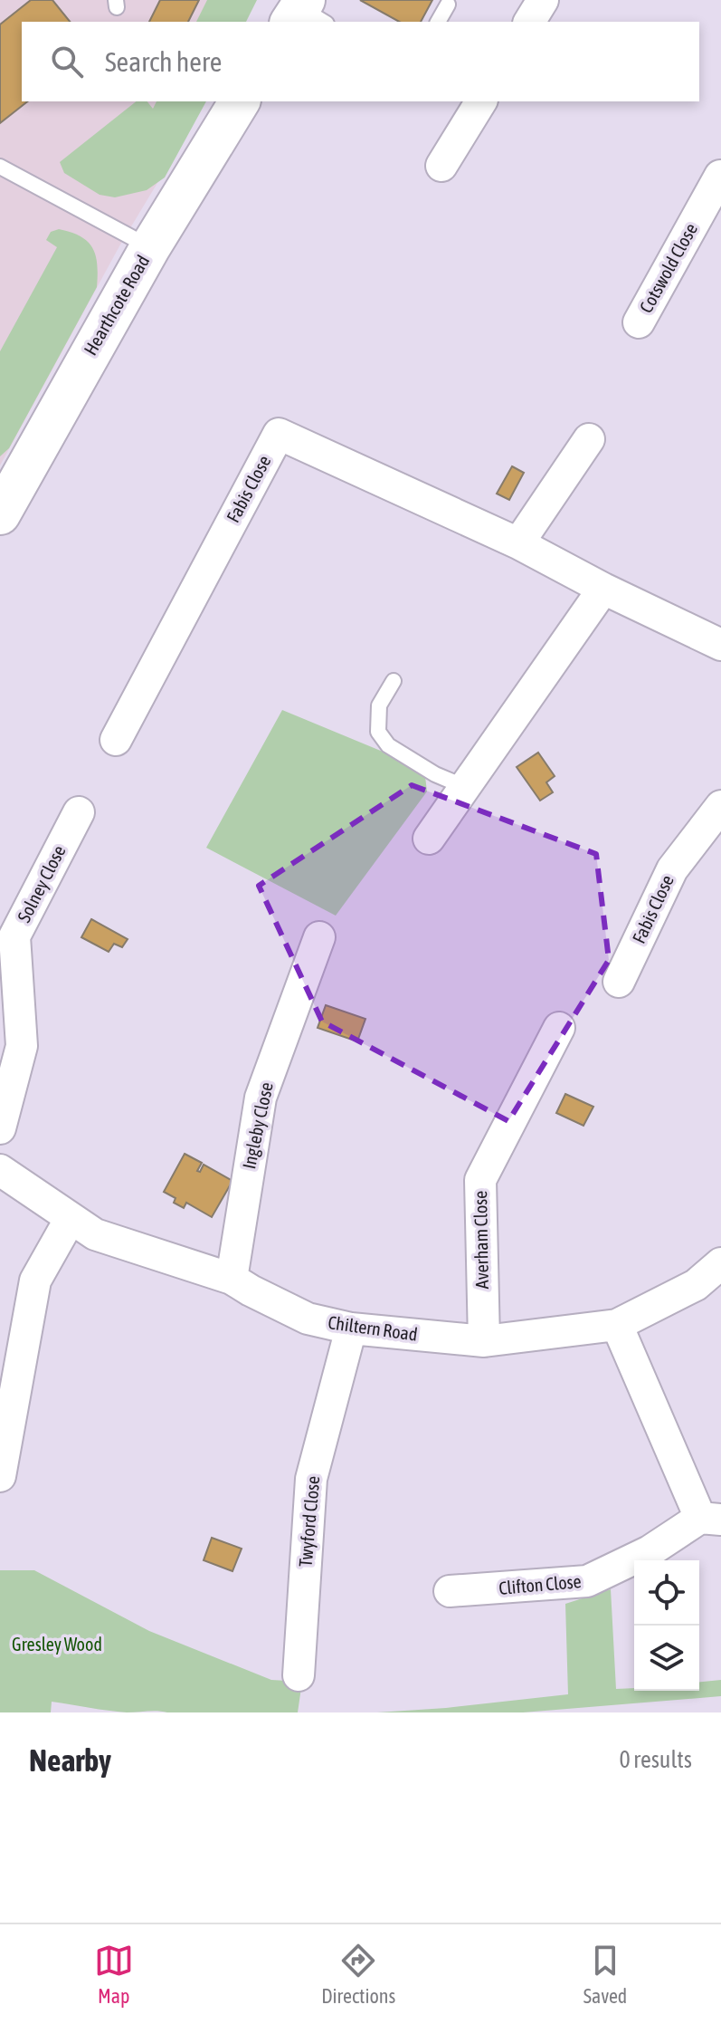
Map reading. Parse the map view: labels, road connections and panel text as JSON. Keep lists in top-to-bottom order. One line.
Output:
{"streets":{"street":["Cotswold Close","Hearthcote Road","Fabis Close","Solney Close","Ingleby Close","Averham Close","Chiltern Road","Twyford Close","Clifton Close"]},"crossings":[["Ingleby Close","Chiltern Road"],["Averham Close","Chiltern Road"],["Chiltern Road","Twyford Close"],["Chiltern Road","Clifton Close"]],"parks":["Gresley Wood"],"page":{"search":"Search here","heading":["Nearby","0 results"],"nav":["Map","Directions","Saved"]}}
